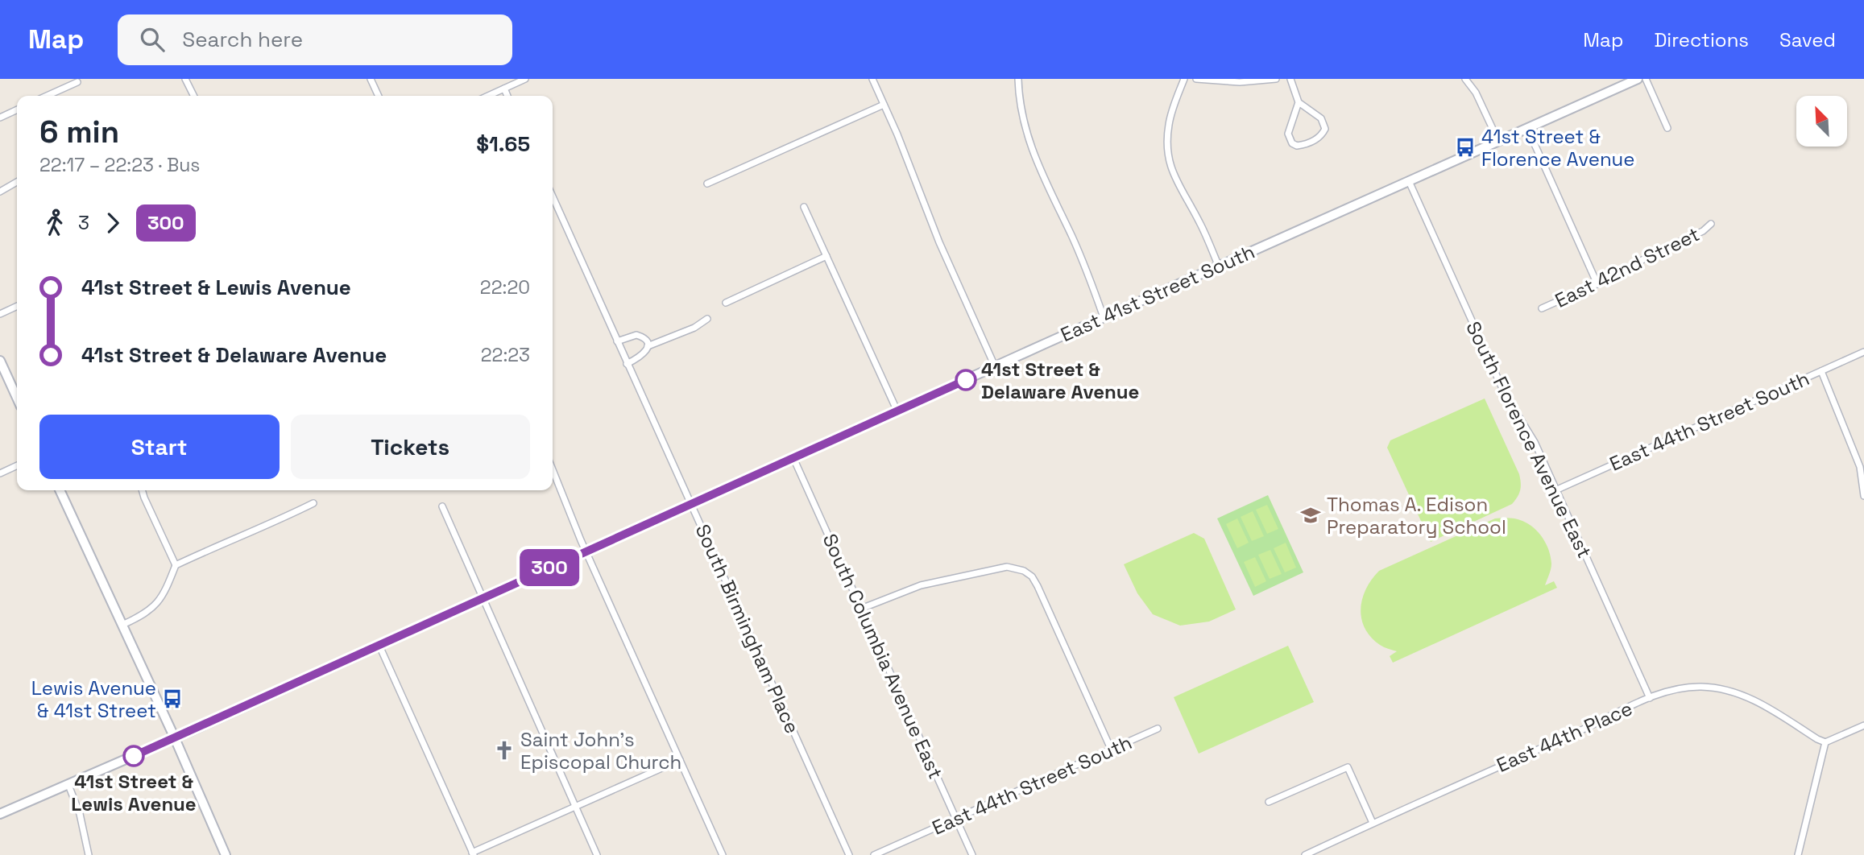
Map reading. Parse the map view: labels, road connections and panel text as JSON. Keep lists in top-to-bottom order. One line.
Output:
{"streets":{"main road":["East 41st Street South"],"street":["East 42nd Street","East 44th Street South","South Florence Avenue East","South Birmingham Place","South Columbia Avenue East","East 44th Place"]},"crossings":[["East 41st Street South","South Florence Avenue East"],["East 41st Street South","South Birmingham Place"],["East 41st Street South","South Columbia Avenue East"],["East 44th Street South","South Florence Avenue East"],["East 44th Street South","South Columbia Avenue East"],["South Florence Avenue East","East 44th Place"]],"places":{"bus stop":["41st Street & Florence Avenue","Lewis Avenue & 41st Street"],"other":["41st Street & Delaware Avenue","41st Street & Lewis Avenue"],"school or university":["Thomas A. Edison Preparatory School"],"church":["Saint John's Episcopal Church"]},"lines":["bus line 300"],"north":"top left","page":{"header":"Map","search":"Search here","nav":["Map","Directions","Saved"],"on_map":"300","heading":["6 min","22:17 – 22:23 · Bus","$1.65"],"legs":["3","300"],"list":[{"name":"41st Street & Lewis Avenue","value":"22:20"},{"name":"41st Street & Delaware Avenue","value":"22:23"}],"buttons":["Start","Tickets"]}}
